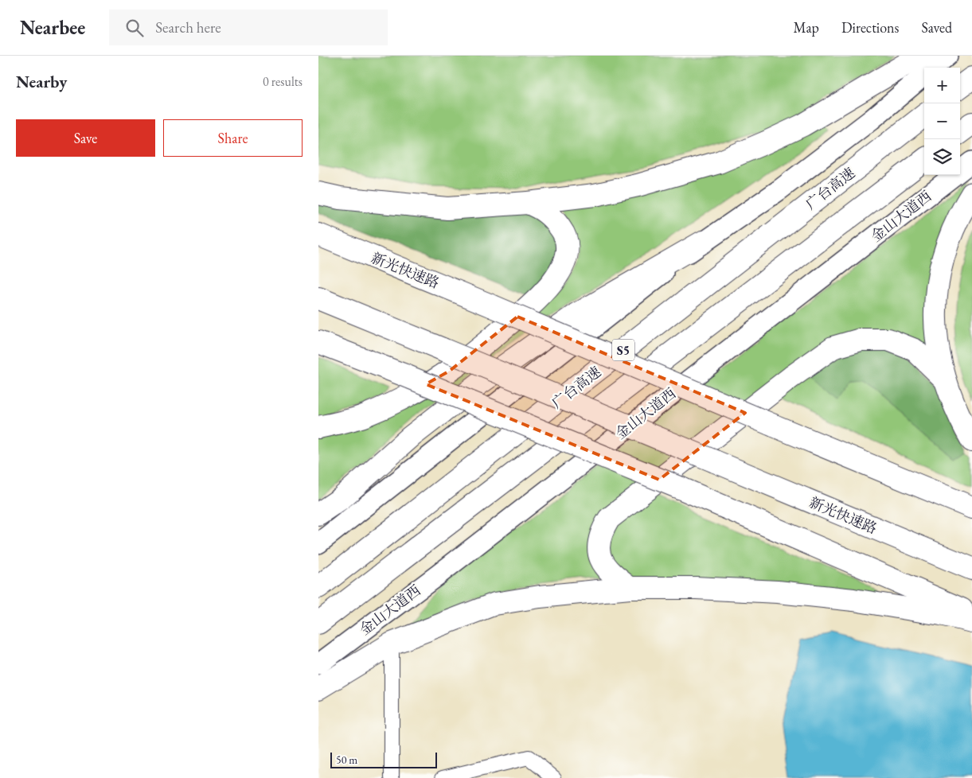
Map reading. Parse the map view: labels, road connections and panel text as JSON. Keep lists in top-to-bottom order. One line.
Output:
{"streets":{"highway":["广台高速","新光快速路","S5"],"main road":["金山大道西"]},"scale_bar":"50 m","page":{"header":"Nearbee","search":"Search here","nav":["Map","Directions","Saved"],"heading":["Nearby","0 results"],"map_buttons":["+","−"],"buttons":["Save","Share"],"scale":"50 m"}}
